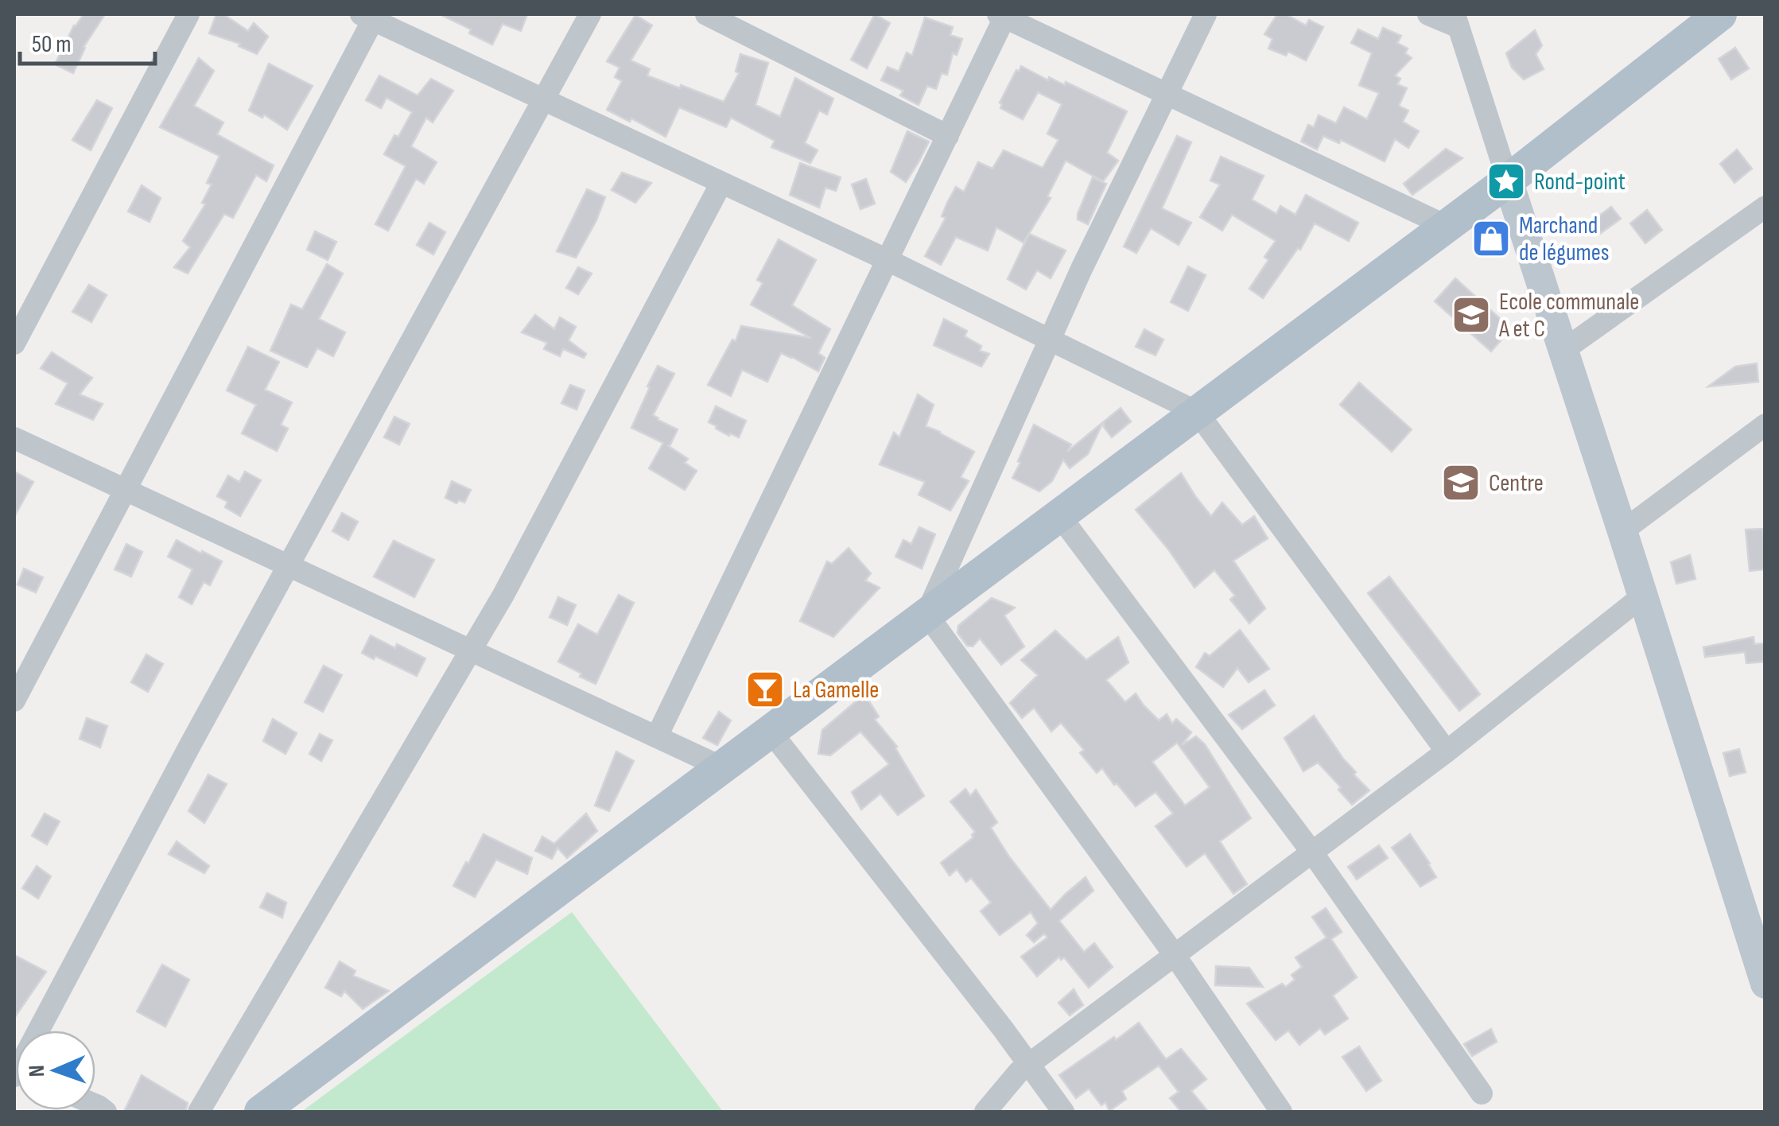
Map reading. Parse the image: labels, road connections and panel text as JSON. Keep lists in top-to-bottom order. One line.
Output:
{"places":{"place":["Rond-point"],"shop":["Marchand de légumes"],"school or university":["Ecole communale A et C","Centre"],"bar":["La Gamelle"]},"scale_bar":"50 m","north":"left"}
